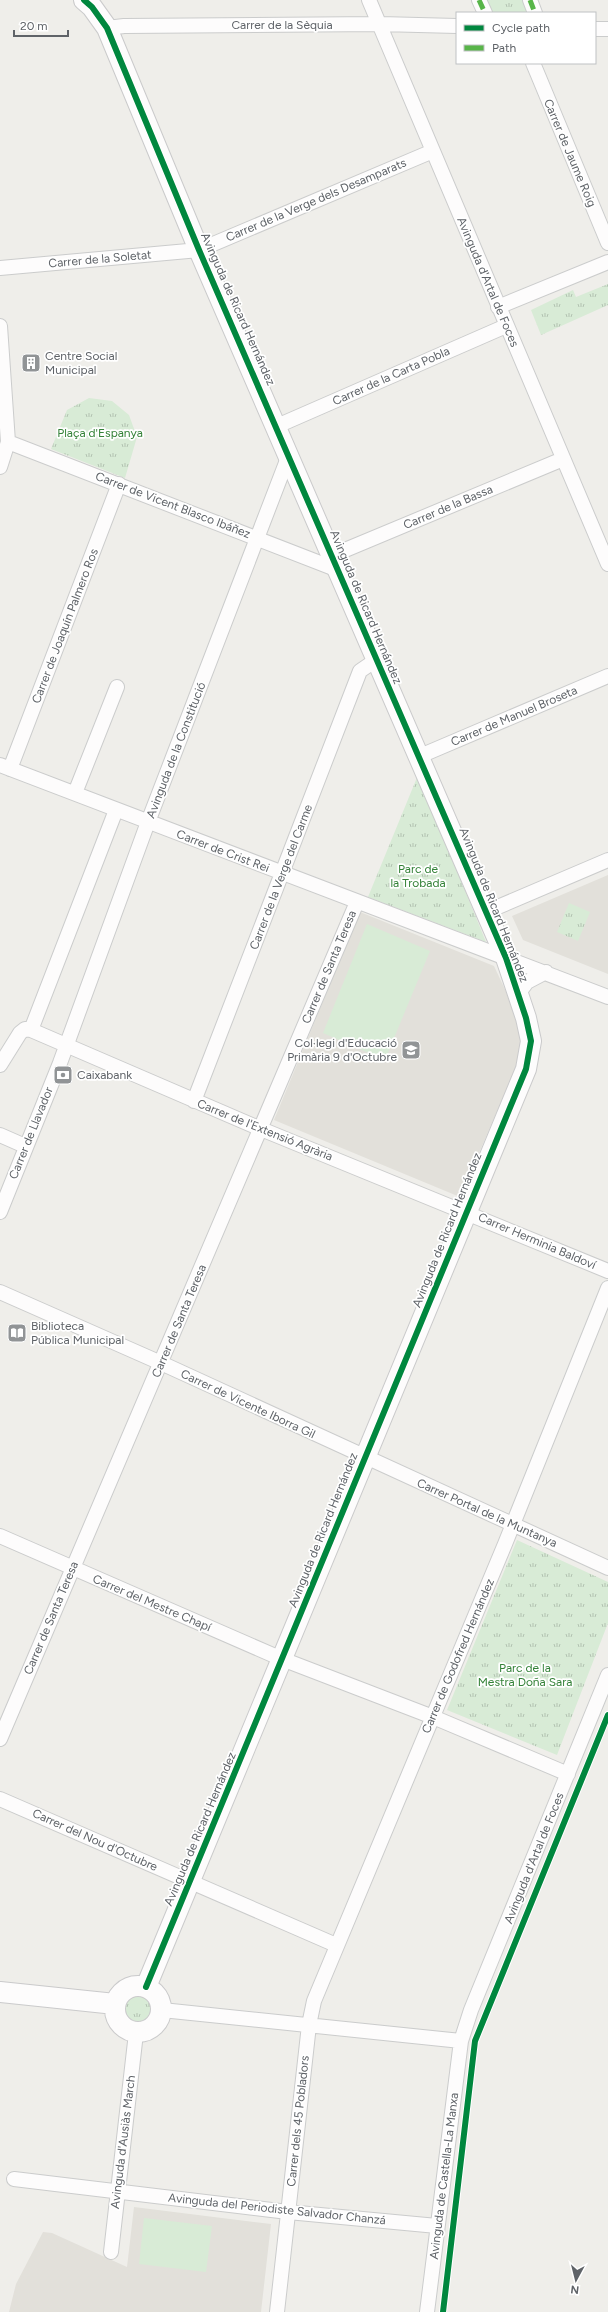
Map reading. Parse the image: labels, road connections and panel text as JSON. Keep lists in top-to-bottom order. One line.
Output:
{"streets":{"street":["Carrer de la Sèquia","Carrer de Jaume Roig","Carrer de la Verge dels Desamparats","Carrer de la Soletat","Avinguda d'Artal de Foces","Avinguda de Ricard Hernández","Carrer de la Carta Pobla","Carrer de Vicent Blasco Ibáñez","Carrer de la Bassa","Carrer de Joaquín Palmero Ros","Carrer de Manuel Broseta","Avinguda de la Constitució","Carrer de Crist Rei","Carrer de la Verge del Carme","Carrer de Santa Teresa","Carrer de l'Extensió Agrària","Carrer de Llavador","Carrer Herminia Baldoví","Carrer de Vicente Iborra Gil","Carrer Portal de la Muntanya","Carrer del Mestre Chapí","Carrer de Godofred Hernández","Carrer del Nou d'Octubre","Carrer dels 45 Pobladors","Avinguda d'Ausiàs March","Avinguda de Castella-La Manxa","Avinguda del Periodiste Salvador Chanzá"]},"crossings":[["Carrer de la Sèquia","Avinguda d'Artal de Foces"],["Carrer de la Sèquia","Avinguda de Ricard Hernández"],["Carrer de la Verge dels Desamparats","Carrer de la Soletat"],["Carrer de la Verge dels Desamparats","Avinguda d'Artal de Foces"],["Carrer de la Verge dels Desamparats","Avinguda de Ricard Hernández"],["Carrer de la Soletat","Avinguda de Ricard Hernández"],["Avinguda d'Artal de Foces","Carrer de la Carta Pobla"],["Avinguda d'Artal de Foces","Carrer de la Bassa"],["Avinguda d'Artal de Foces","Carrer del Mestre Chapí"],["Avinguda d'Artal de Foces","Avinguda de Castella-La Manxa"],["Avinguda de Ricard Hernández","Carrer de la Carta Pobla"],["Avinguda de Ricard Hernández","Carrer de Vicent Blasco Ibáñez"],["Avinguda de Ricard Hernández","Carrer de la Bassa"],["Avinguda de Ricard Hernández","Carrer de Manuel Broseta"],["Avinguda de Ricard Hernández","Avinguda de la Constitució"],["Avinguda de Ricard Hernández","Carrer de Crist Rei"],["Avinguda de Ricard Hernández","Carrer de la Verge del Carme"],["Avinguda de Ricard Hernández","Carrer de l'Extensió Agrària"],["Avinguda de Ricard Hernández","Carrer Herminia Baldoví"],["Avinguda de Ricard Hernández","Carrer de Vicente Iborra Gil"],["Avinguda de Ricard Hernández","Carrer Portal de la Muntanya"],["Avinguda de Ricard Hernández","Carrer del Mestre Chapí"],["Avinguda de Ricard Hernández","Carrer del Nou d'Octubre"],["Avinguda de Ricard Hernández","Avinguda d'Ausiàs March"],["Carrer de Vicent Blasco Ibáñez","Carrer de la Bassa"],["Carrer de Vicent Blasco Ibáñez","Carrer de Joaquín Palmero Ros"],["Carrer de Vicent Blasco Ibáñez","Avinguda de la Constitució"],["Carrer de Joaquín Palmero Ros","Carrer de Crist Rei"],["Avinguda de la Constitució","Carrer de Crist Rei"],["Avinguda de la Constitució","Carrer de l'Extensió Agrària"],["Avinguda de la Constitució","Carrer de Llavador"],["Carrer de Crist Rei","Carrer de la Verge del Carme"],["Carrer de Crist Rei","Carrer de Santa Teresa"],["Carrer de la Verge del Carme","Carrer de l'Extensió Agrària"],["Carrer de Santa Teresa","Carrer de l'Extensió Agrària"],["Carrer de Santa Teresa","Carrer de Vicente Iborra Gil"],["Carrer de Santa Teresa","Carrer del Mestre Chapí"],["Carrer de l'Extensió Agrària","Carrer de Llavador"],["Carrer de l'Extensió Agrària","Carrer Herminia Baldoví"],["Carrer de Vicente Iborra Gil","Carrer Portal de la Muntanya"],["Carrer Portal de la Muntanya","Carrer de Godofred Hernández"],["Carrer del Mestre Chapí","Carrer de Godofred Hernández"],["Carrer de Godofred Hernández","Carrer del Nou d'Octubre"],["Carrer de Godofred Hernández","Carrer dels 45 Pobladors"],["Carrer dels 45 Pobladors","Avinguda del Periodiste Salvador Chanzá"],["Avinguda d'Ausiàs March","Avinguda del Periodiste Salvador Chanzá"],["Avinguda de Castella-La Manxa","Avinguda del Periodiste Salvador Chanzá"]],"parks":["Plaça d'Espanya","Parc de la Trobada","Parc de la Mestra Doña Sara"],"places":{"building":["Centre Social Municipal"],"school or university":["Col·legi d'Educació Primària 9 d'Octubre"],"bank":["Caixabank"],"library":["Biblioteca Pública Municipal"]},"legend":["Cycle path","Path"],"scale_bar":"20 m","north":"bottom"}
